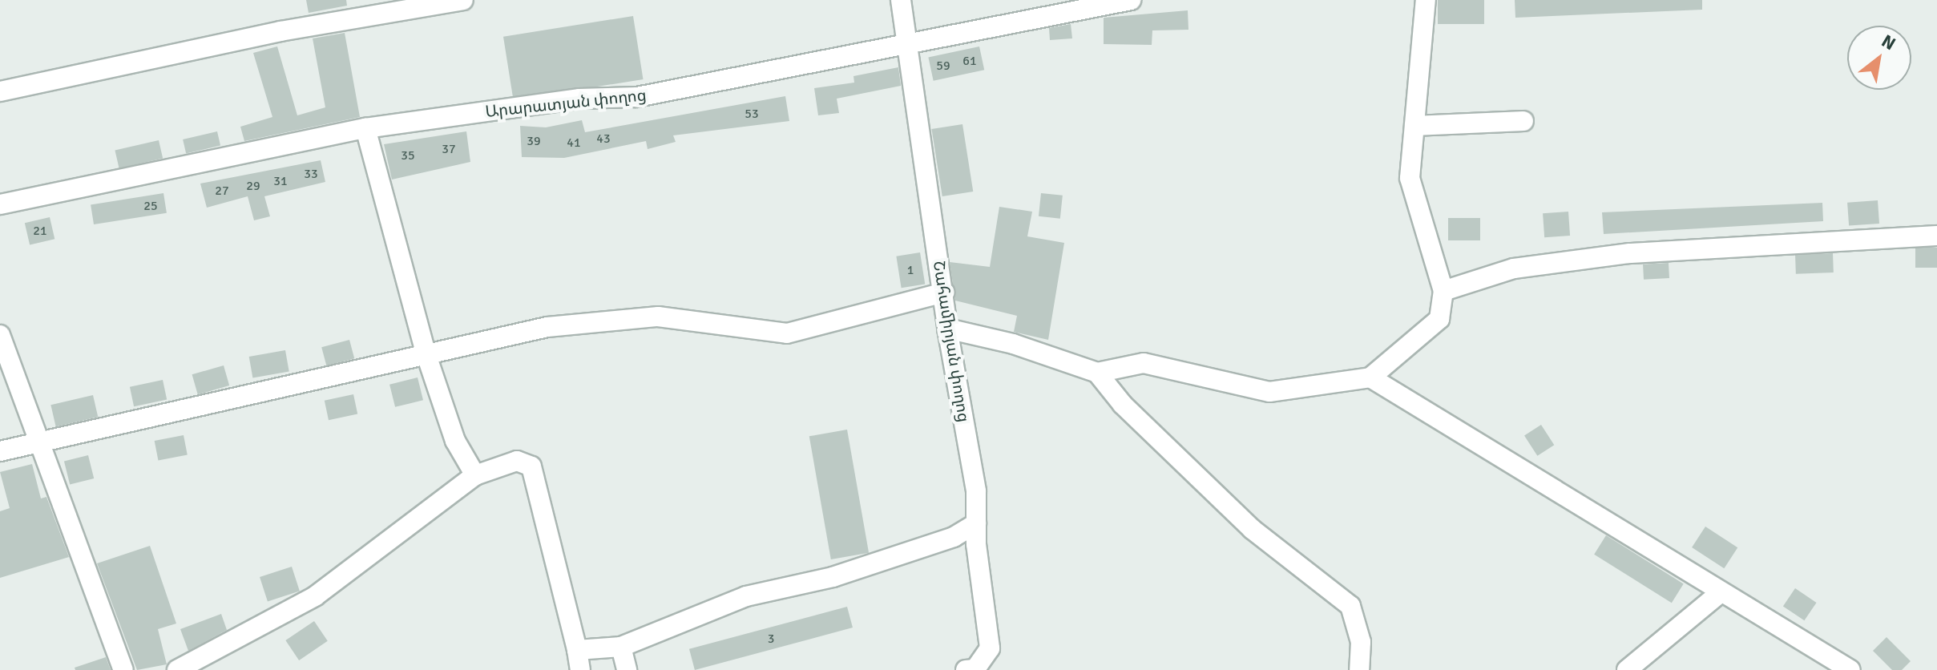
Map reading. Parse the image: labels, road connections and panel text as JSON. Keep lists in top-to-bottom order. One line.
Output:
{"streets":{"street":["Արարատյան փողոց","Շահամիրյան փողոց"]},"crossings":[["Արարատյան փողոց","Շահամիրյան փողոց"]],"house_numbers":["61","59","53","43","39","41","37","35","33","31","29","27","25","21","1","3"],"north":"top right"}
